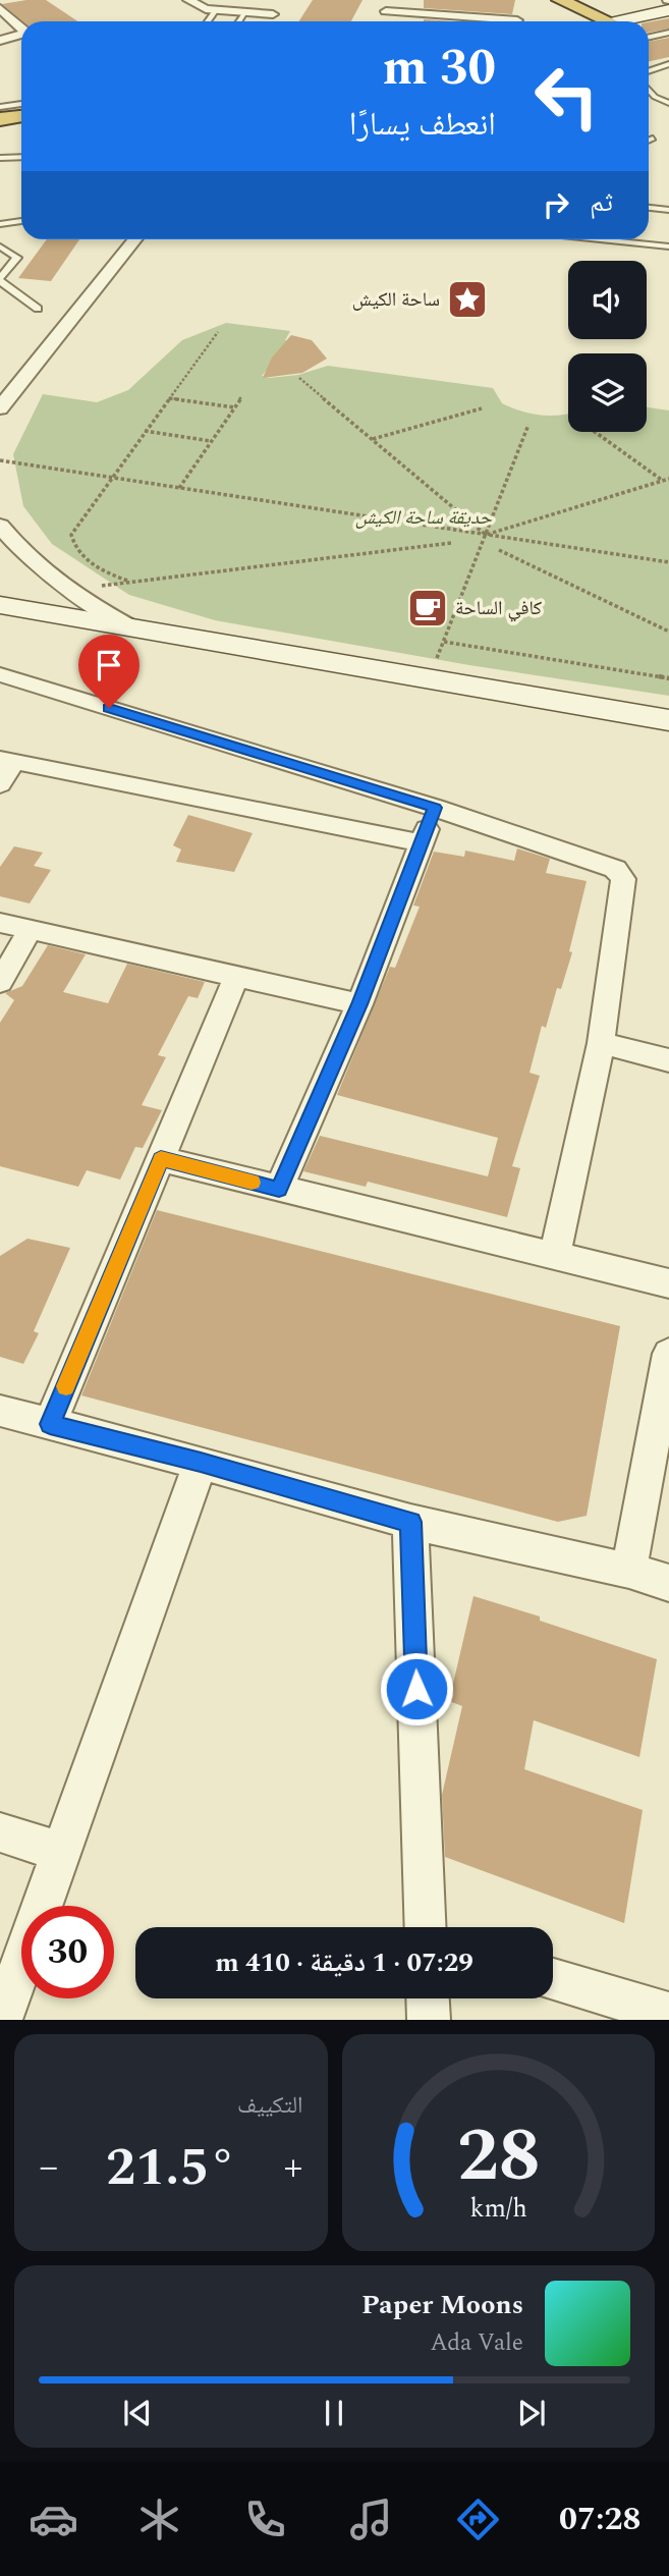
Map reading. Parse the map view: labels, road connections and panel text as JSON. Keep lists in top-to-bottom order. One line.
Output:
{"parks":["حديقة ساحة الكيش"],"places":{"place":["ساحة الكيش"],"cafe":["كافي الساحة"]},"page":{"turn":["30 m","انعطف يسارًا"],"then":"ثم","limit":"30","trip":"07:29 · 1 دقيقة · 410 m","tile":"التكييف","heat":["−","21.5°","+"],"song":["Paper Moons","Ada Vale"],"tabs":"07:28","gauge":["28","km/h"]}}
